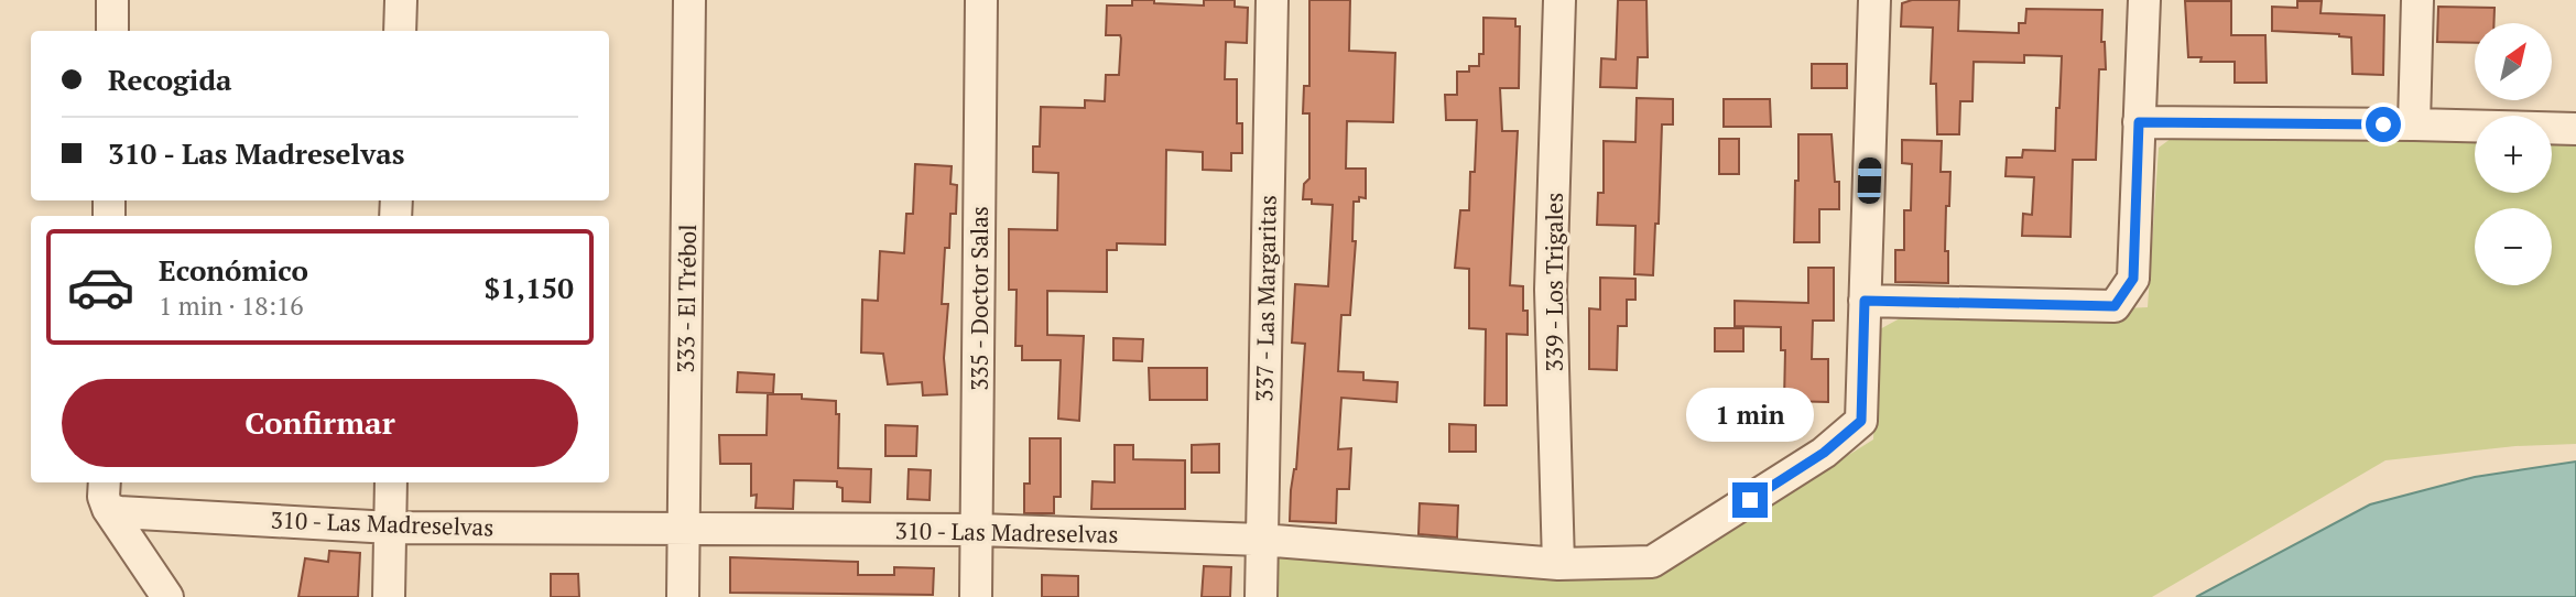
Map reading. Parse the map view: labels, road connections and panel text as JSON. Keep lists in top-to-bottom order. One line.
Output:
{"streets":{"street":["339 - Los Trigales","333 - El Trébol","335 - Doctor Salas","337 - Las Margaritas","310 - Las Madreselvas"]},"crossings":[["339 - Los Trigales","310 - Las Madreselvas"],["333 - El Trébol","310 - Las Madreselvas"],["335 - Doctor Salas","310 - Las Madreselvas"],["337 - Las Margaritas","310 - Las Madreselvas"]],"north":"top right","page":{"map_buttons":["+","−"],"banner":["Recogida","310 - Las Madreselvas"],"list":[{"name":"Económico","note":"1 min · 18:16","value":"$1,150"}],"buttons":"Confirmar","bubble":"1 min"}}
